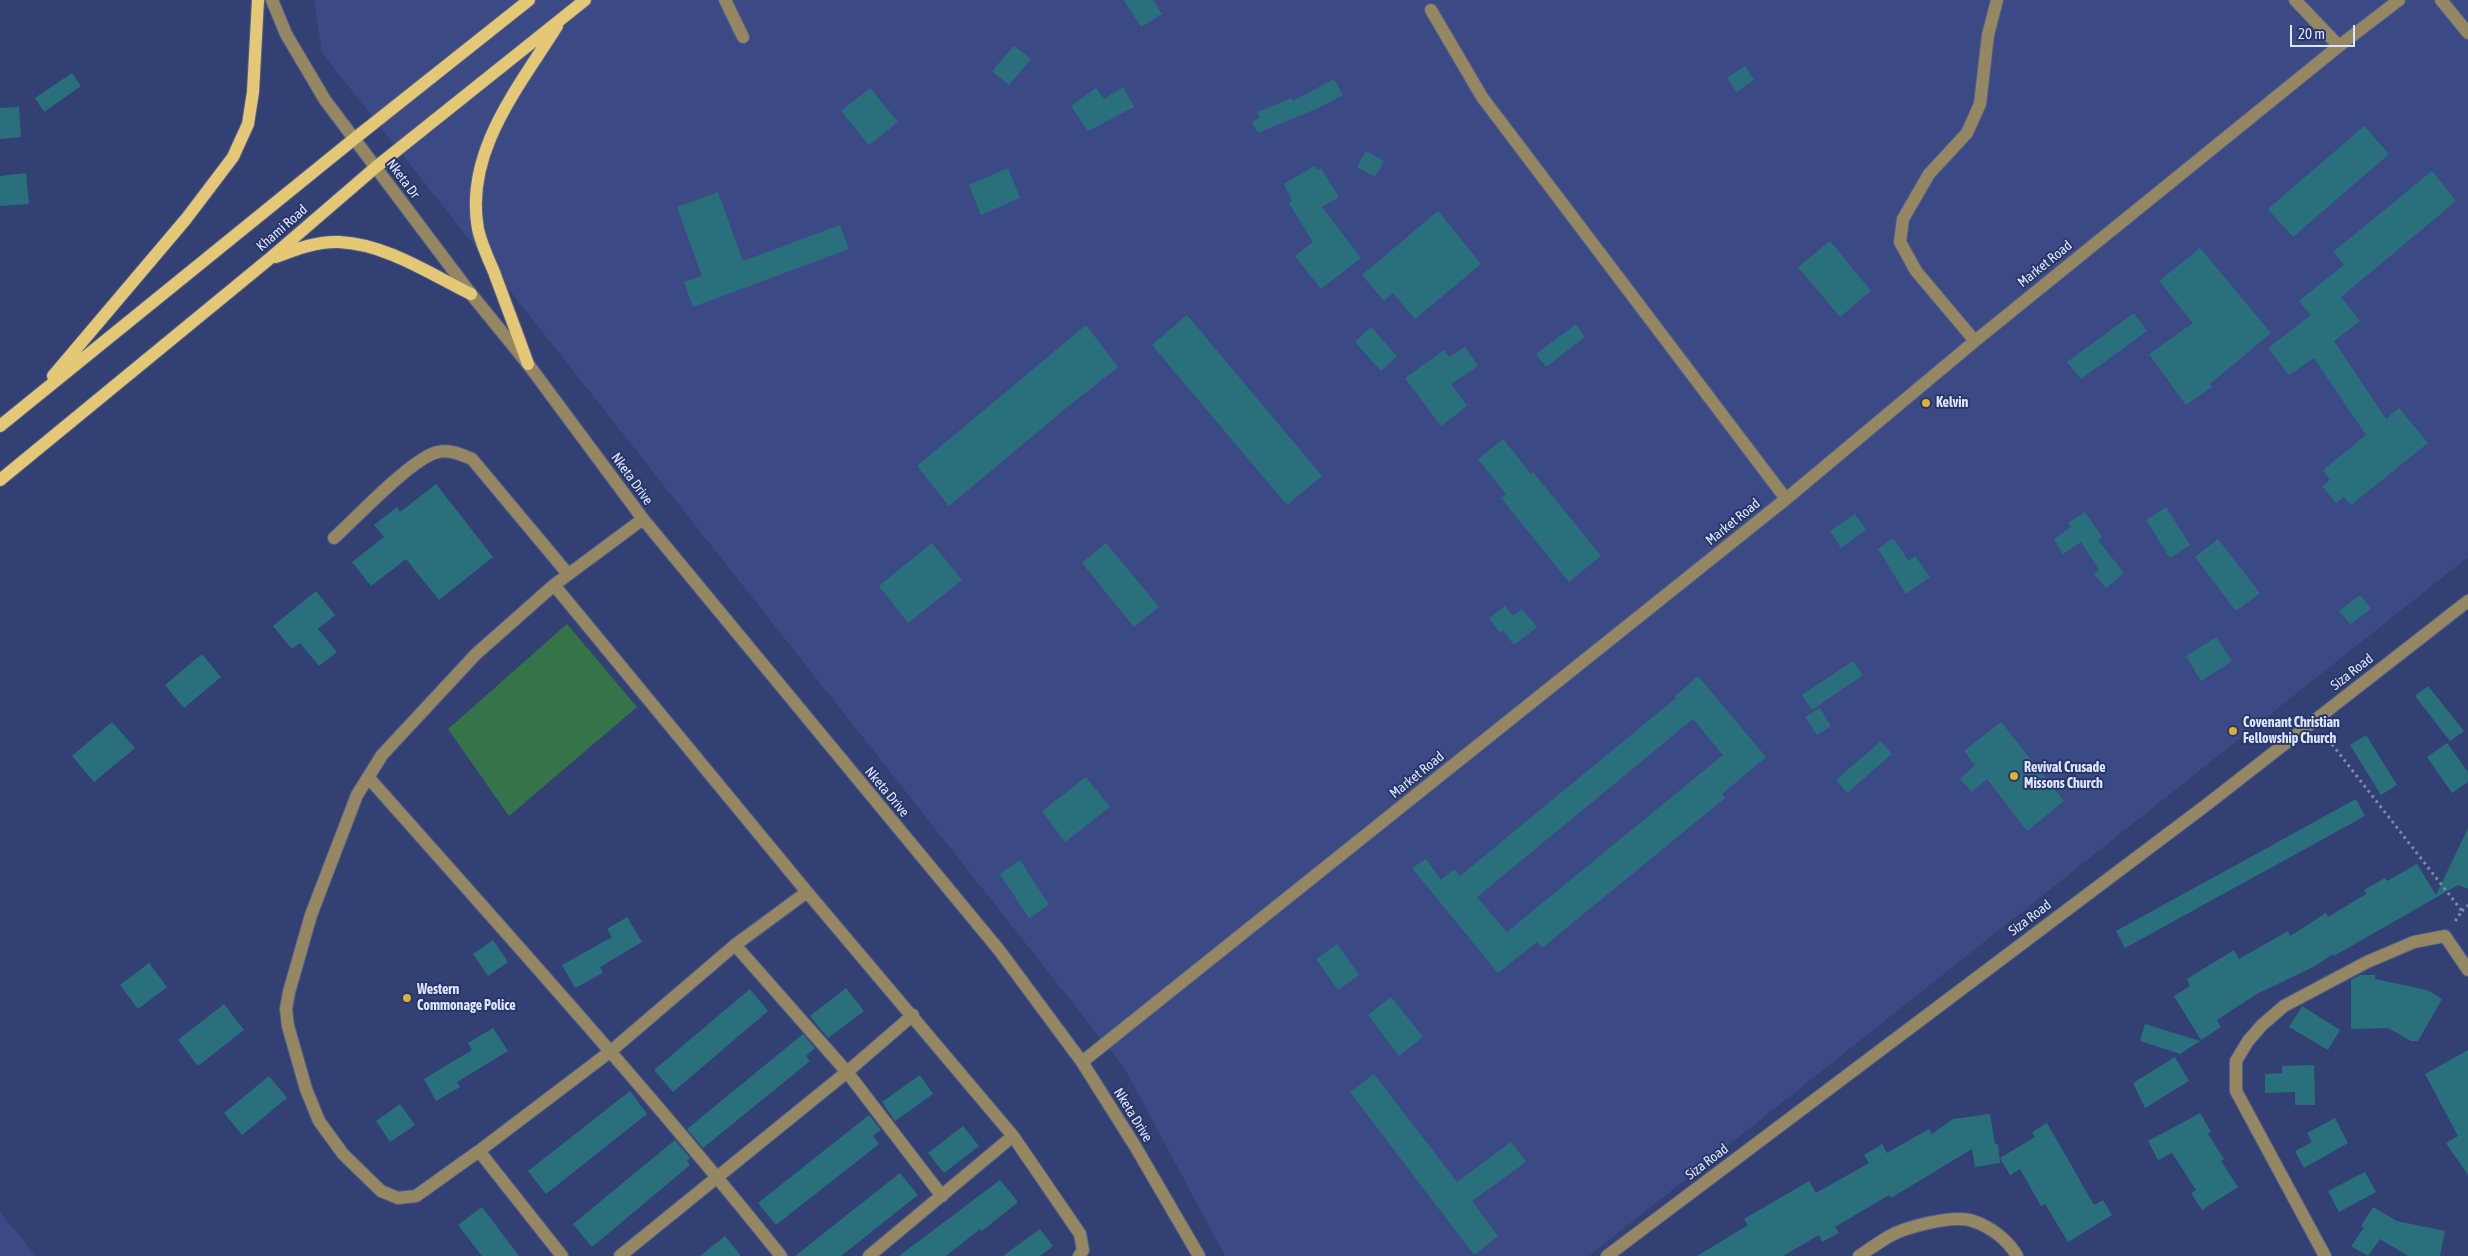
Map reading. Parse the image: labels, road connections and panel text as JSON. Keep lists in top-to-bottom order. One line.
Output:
{"streets":{"main road":["Khami Road"],"street":["Nketa Dr","Market Road","Nketa Drive","Siza Road"]},"crossings":[["Nketa Dr","Khami Road"],["Nketa Dr","Nketa Drive"],["Market Road","Nketa Drive"]],"places":["Kelvin","Covenant Christian Fellowship Church","Revival Crusade Missons Church","Western Commonage Police"],"scale_bar":"20 m"}
